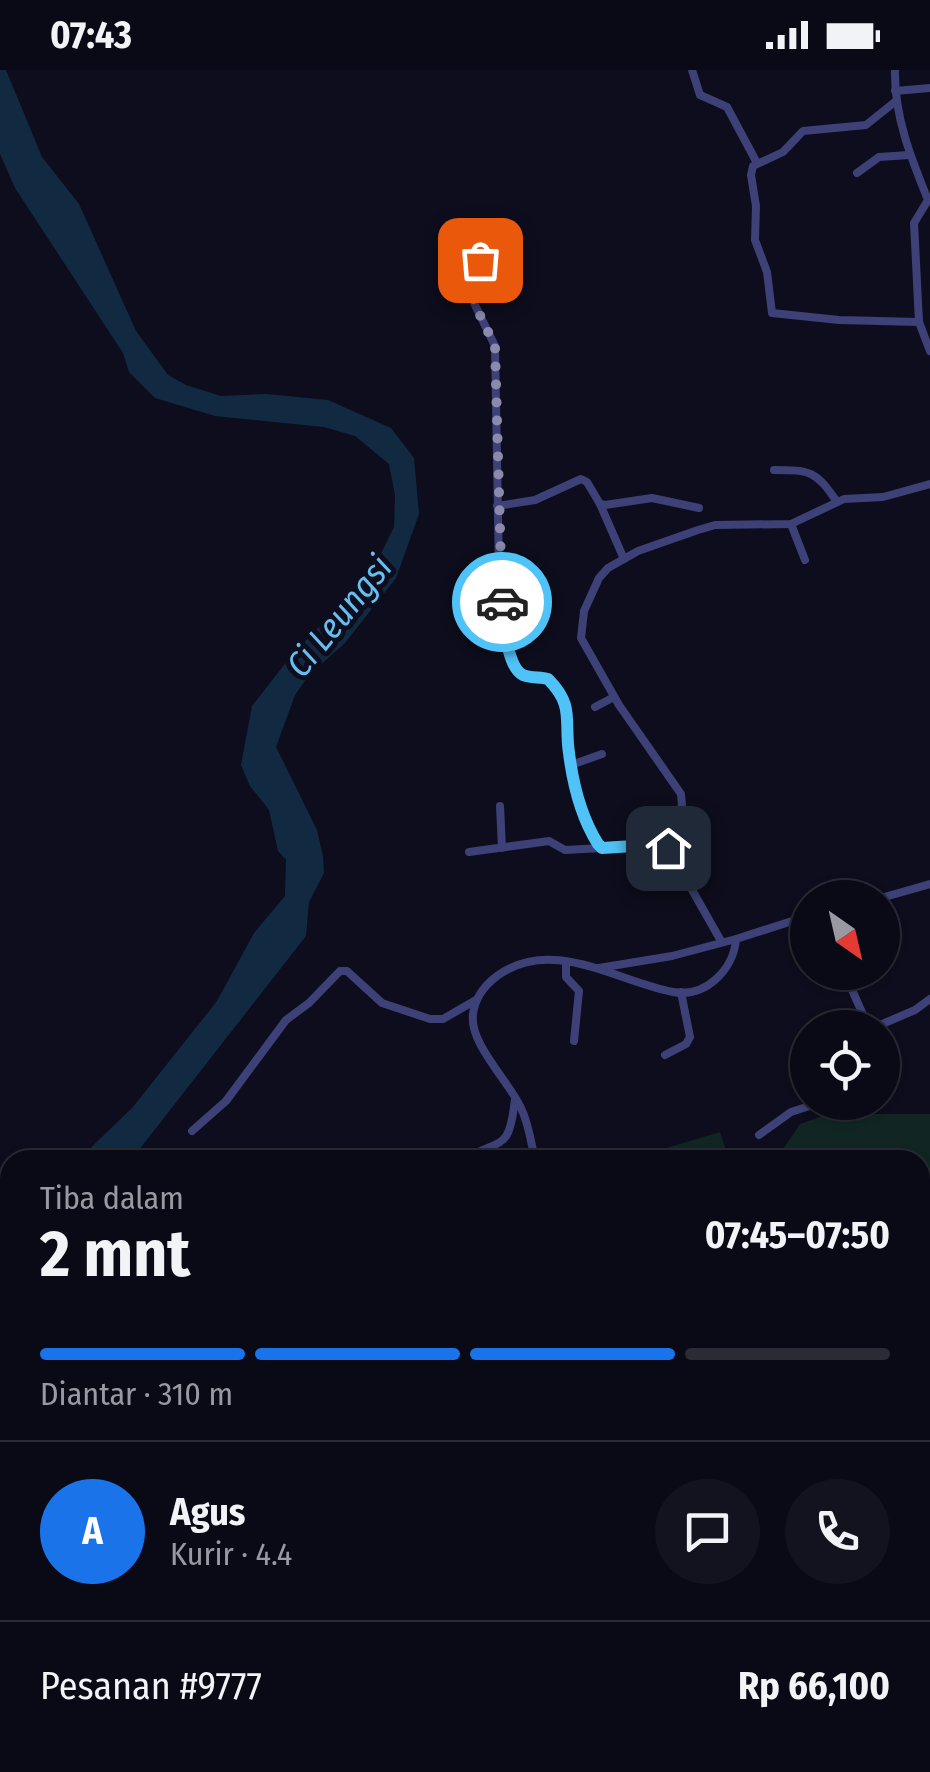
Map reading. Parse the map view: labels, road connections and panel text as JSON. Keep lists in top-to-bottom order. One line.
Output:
{"water":["Ci Leungsi"],"north":"bottom right","page":{"status":"07:43","heading":["2 mnt","Tiba dalam","07:45–07:50"],"panel":["Agus","Kurir · 4.4","Pesanan #9777","Rp 66,100"],"bar":"Diantar · 310 m","round":"A"}}
